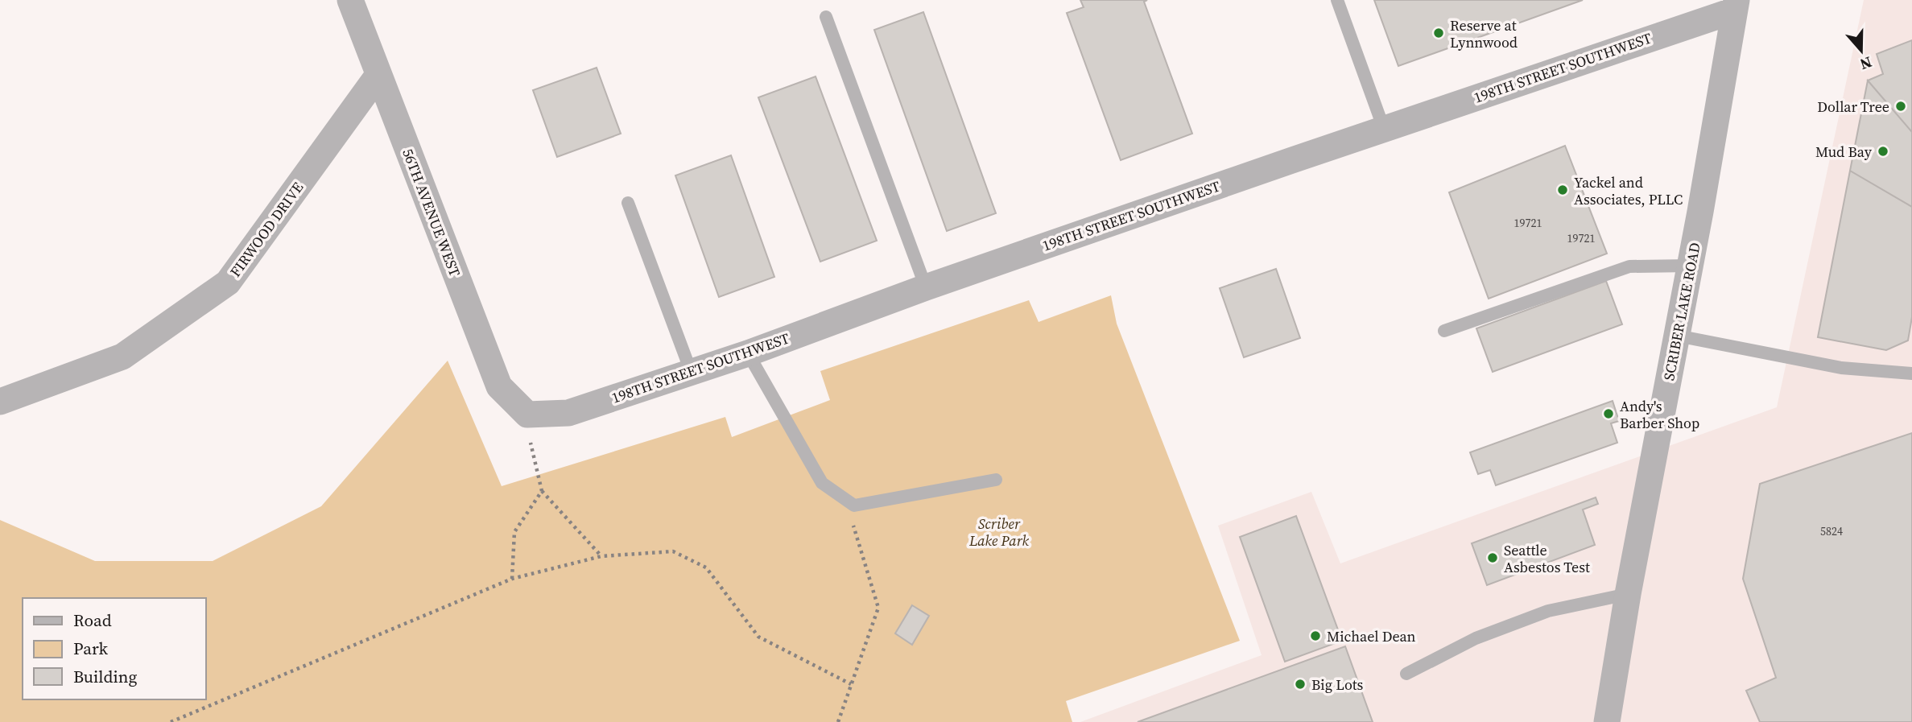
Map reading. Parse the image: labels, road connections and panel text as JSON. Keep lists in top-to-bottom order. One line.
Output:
{"streets":{"street":["198TH STREET SOUTHWEST","56TH AVENUE WEST","FIRWOOD DRIVE","SCRIBER LAKE ROAD"]},"crossings":[["198TH STREET SOUTHWEST","56TH AVENUE WEST"],["198TH STREET SOUTHWEST","SCRIBER LAKE ROAD"],["56TH AVENUE WEST","FIRWOOD DRIVE"]],"parks":["Scriber Lake Park"],"places":["Reserve at Lynnwood","Dollar Tree","Mud Bay","Yackel and Associates, PLLC","Andy's Barber Shop","Seattle Asbestos Test","Michael Dean","Big Lots"],"house_numbers":["19721","19721","5824"],"legend":["Road","Park","Building"],"north":"bottom"}
